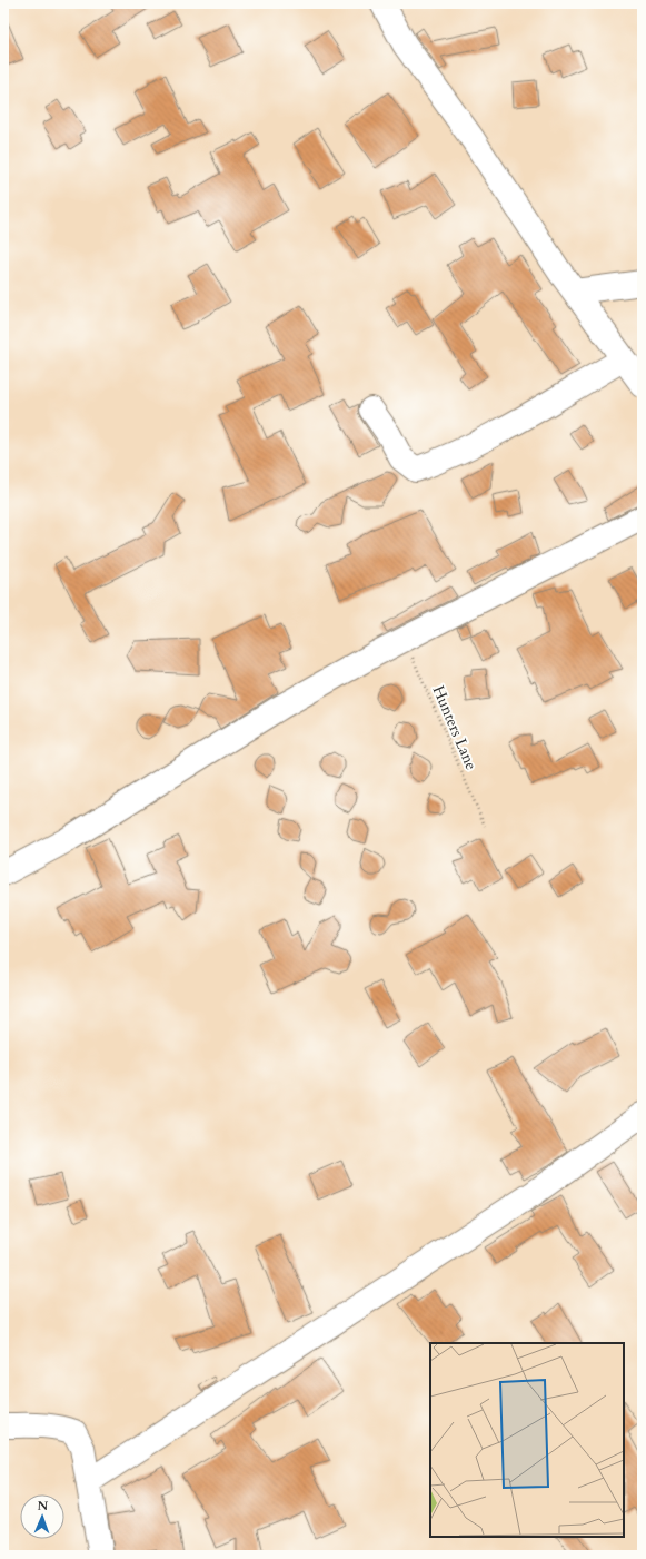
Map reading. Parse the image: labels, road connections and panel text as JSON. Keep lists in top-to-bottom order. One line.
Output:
{"streets":{"path":["Hunters Lane"]},"north":"top"}
